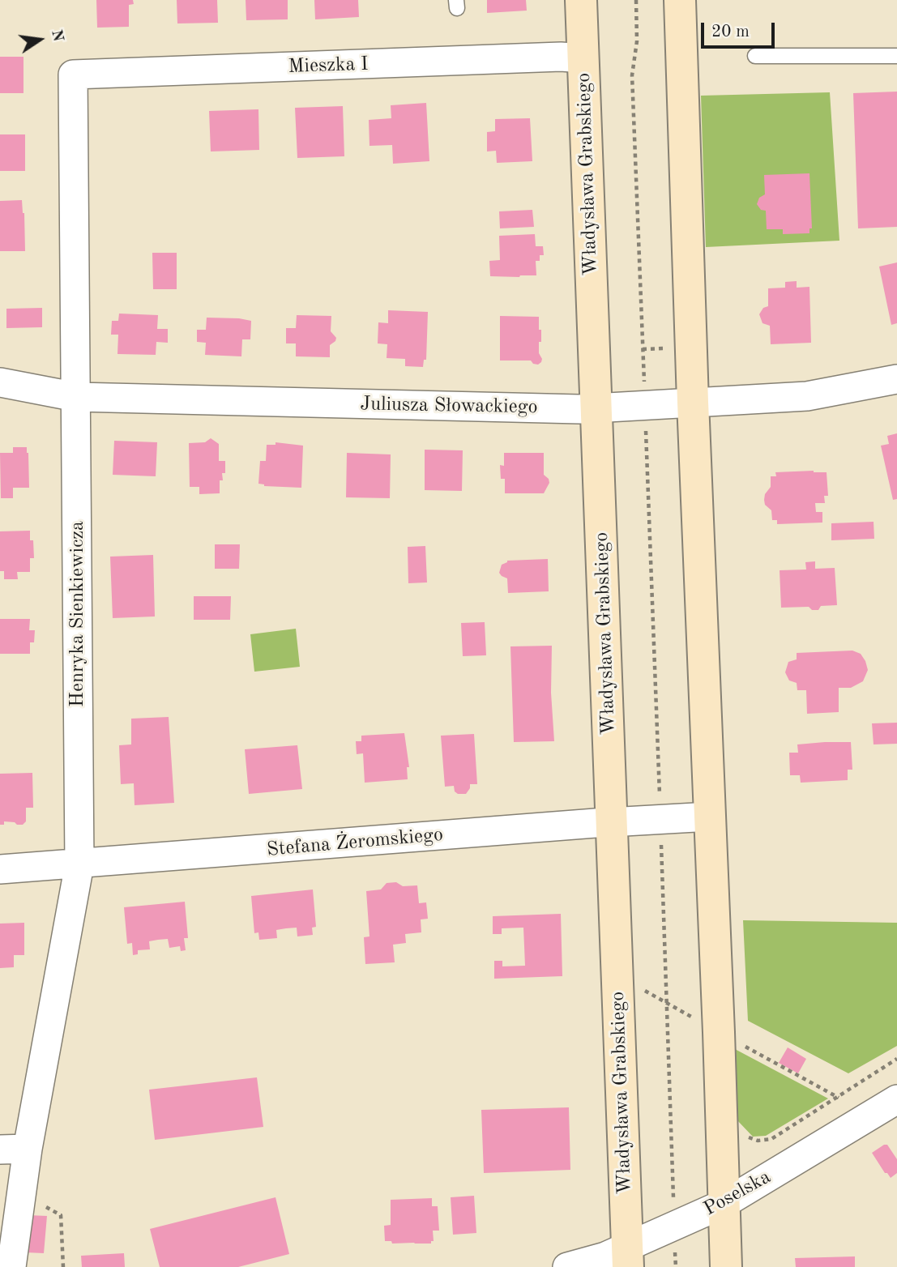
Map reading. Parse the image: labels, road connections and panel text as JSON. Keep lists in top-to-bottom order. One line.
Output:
{"streets":{"street":["Mieszka I","Władysława Grabskiego","Juliusza Słowackiego","Henryka Sienkiewicza","Stefana Żeromskiego","Poselska"]},"crossings":[["Mieszka I","Władysława Grabskiego"],["Mieszka I","Henryka Sienkiewicza"],["Władysława Grabskiego","Juliusza Słowackiego"],["Władysława Grabskiego","Stefana Żeromskiego"],["Władysława Grabskiego","Poselska"],["Juliusza Słowackiego","Henryka Sienkiewicza"],["Henryka Sienkiewicza","Stefana Żeromskiego"]],"scale_bar":"20 m","north":"right"}
